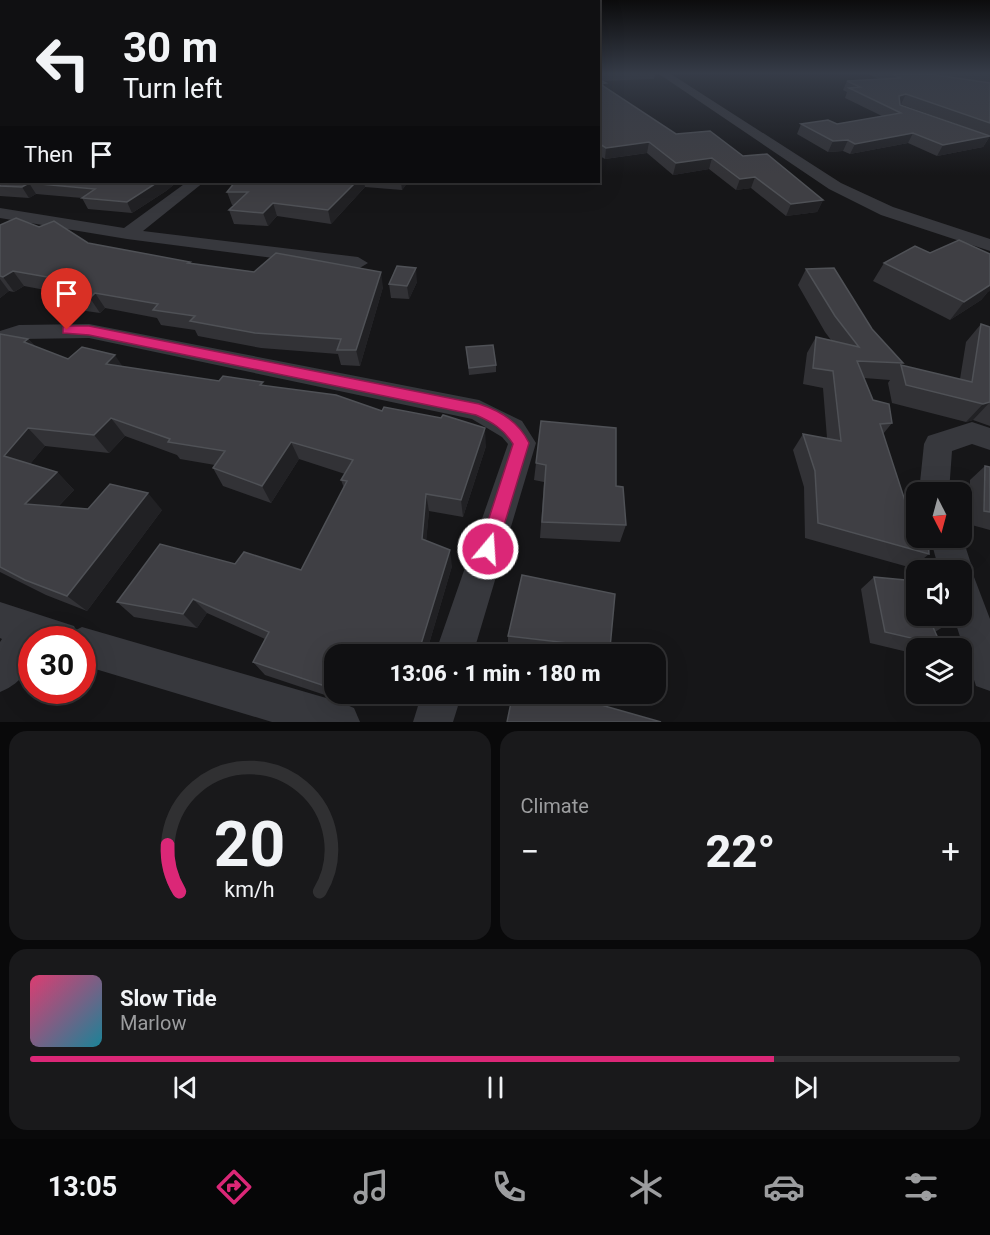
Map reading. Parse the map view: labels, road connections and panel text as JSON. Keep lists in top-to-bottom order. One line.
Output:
{"north":"bottom","page":{"turn":["30 m","Turn left"],"then":"Then","limit":"30","trip":"13:06 · 1 min · 180 m","tile":"Climate","heat":["−","22°","+"],"song":["Slow Tide","Marlow"],"tabs":"13:05","gauge":["20","km/h"]}}
